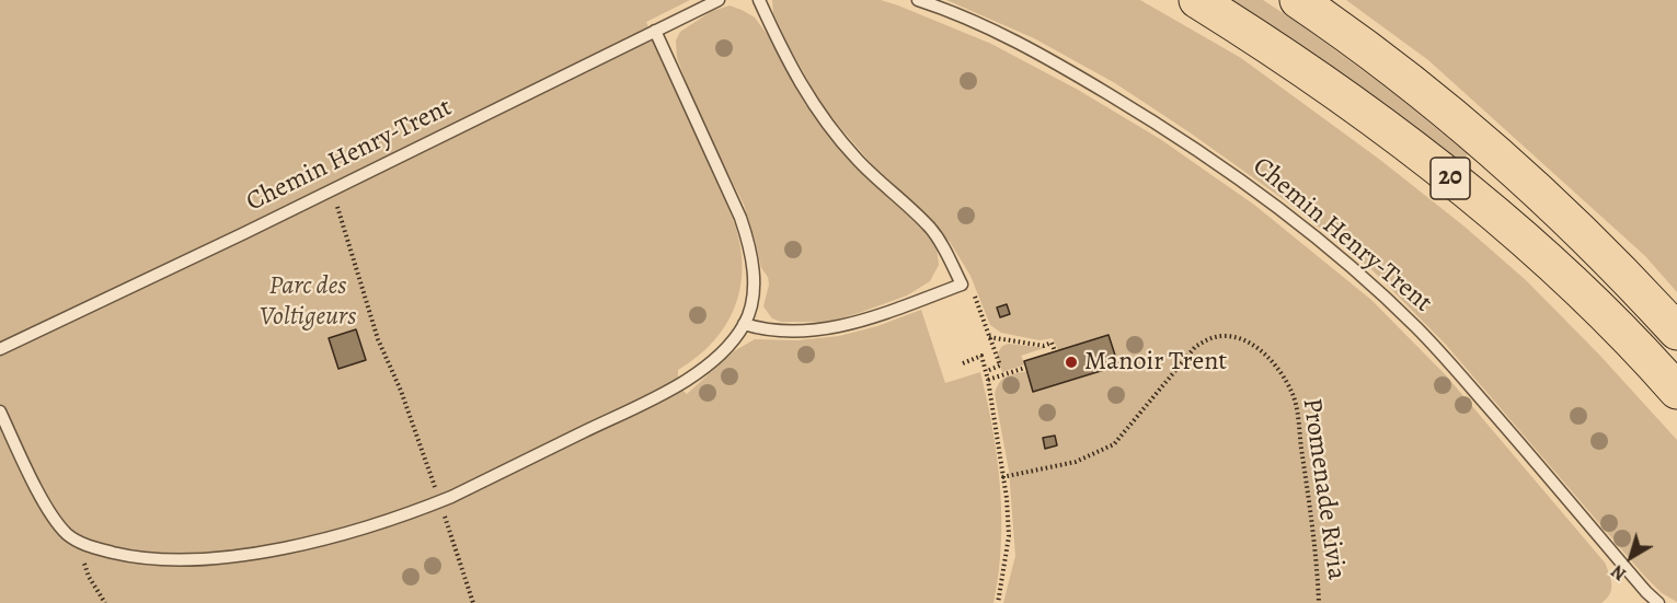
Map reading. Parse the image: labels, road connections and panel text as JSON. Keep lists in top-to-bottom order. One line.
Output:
{"streets":{"highway":["20"],"lane":["Chemin Henry-Trent"],"path":["Promenade Rivia"]},"parks":["Parc des Voltigeurs"],"places":["Manoir Trent"],"north":"bottom left"}
